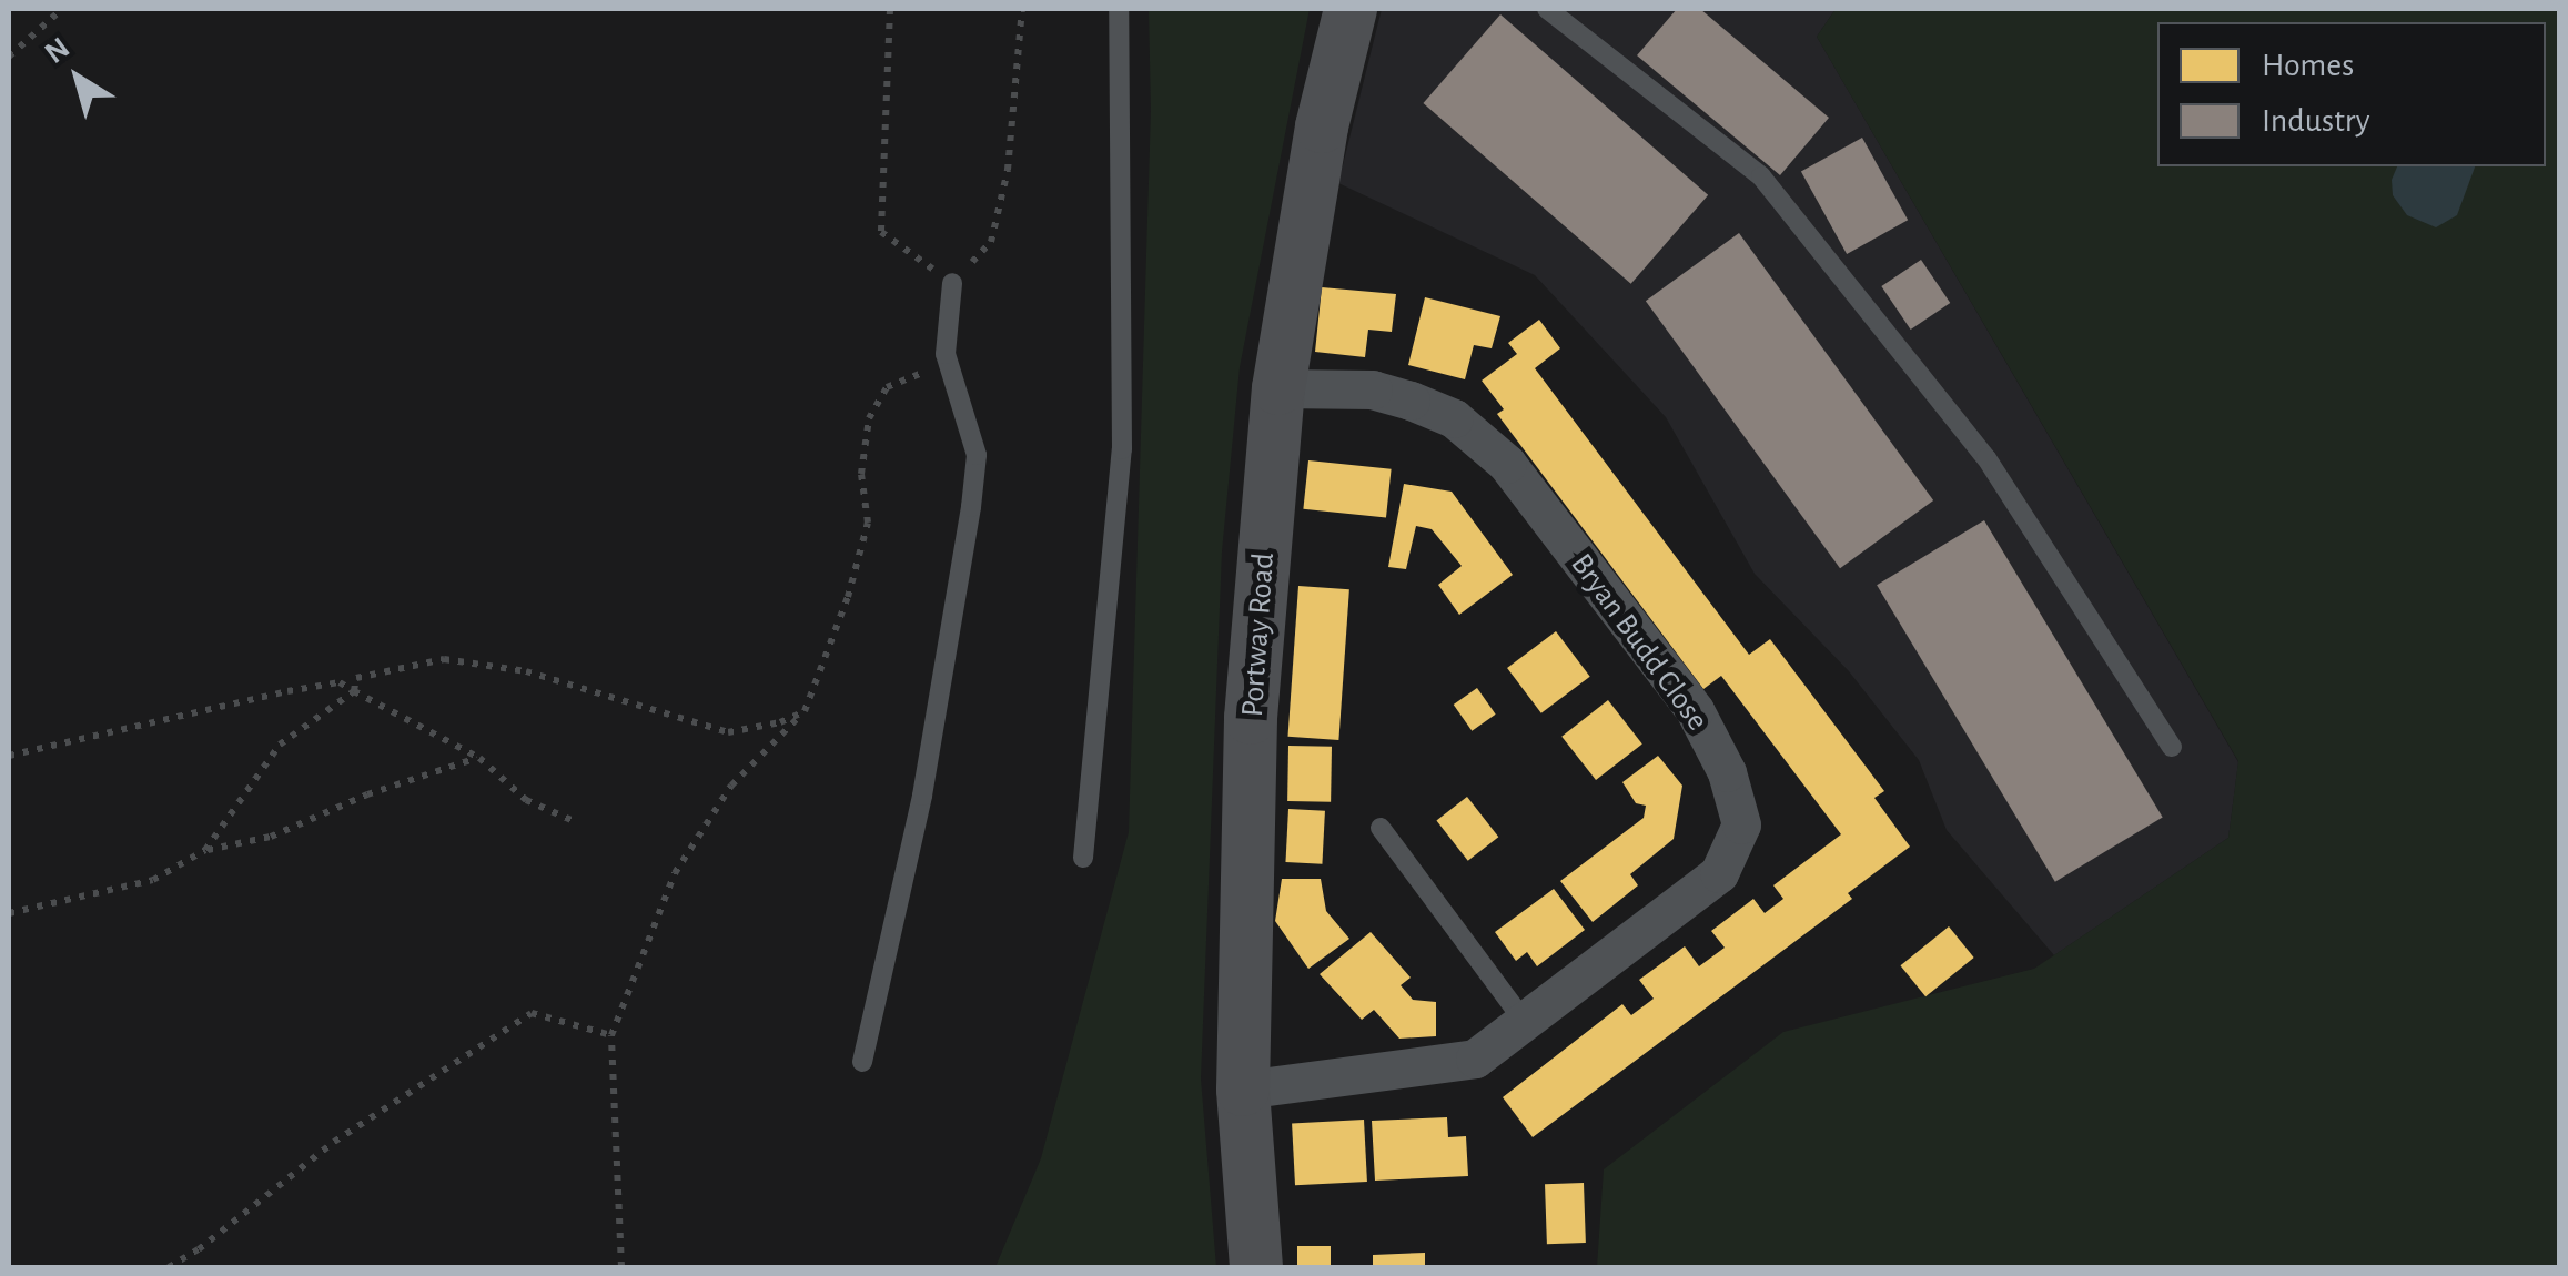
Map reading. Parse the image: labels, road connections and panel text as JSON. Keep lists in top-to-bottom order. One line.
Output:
{"streets":{"street":["Portway Road","Bryan Budd Close"]},"crossings":[["Portway Road","Bryan Budd Close"]],"legend":["Homes","Industry"],"north":"top left"}
